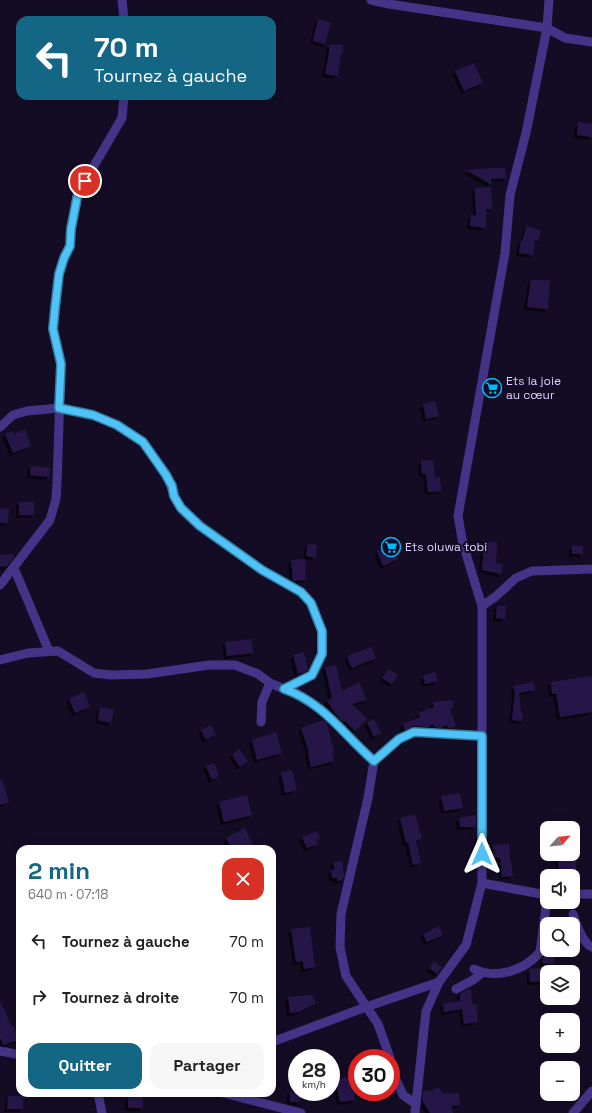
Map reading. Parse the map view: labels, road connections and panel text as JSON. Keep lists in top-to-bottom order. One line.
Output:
{"places":{"supermarket":["Ets la joie au cœur","Ets oluwa tobi"]},"north":"top right","page":{"turn":["70 m","Tournez à gauche"],"map_buttons":["+","−"],"heading":["2 min","640 m · 07:18"],"list":[{"name":"Tournez à gauche","value":"70 m"},{"name":"Tournez à droite","value":"70 m"}],"buttons":["Quitter","Partager"],"speed":"28 km/h","limit":"30"}}
